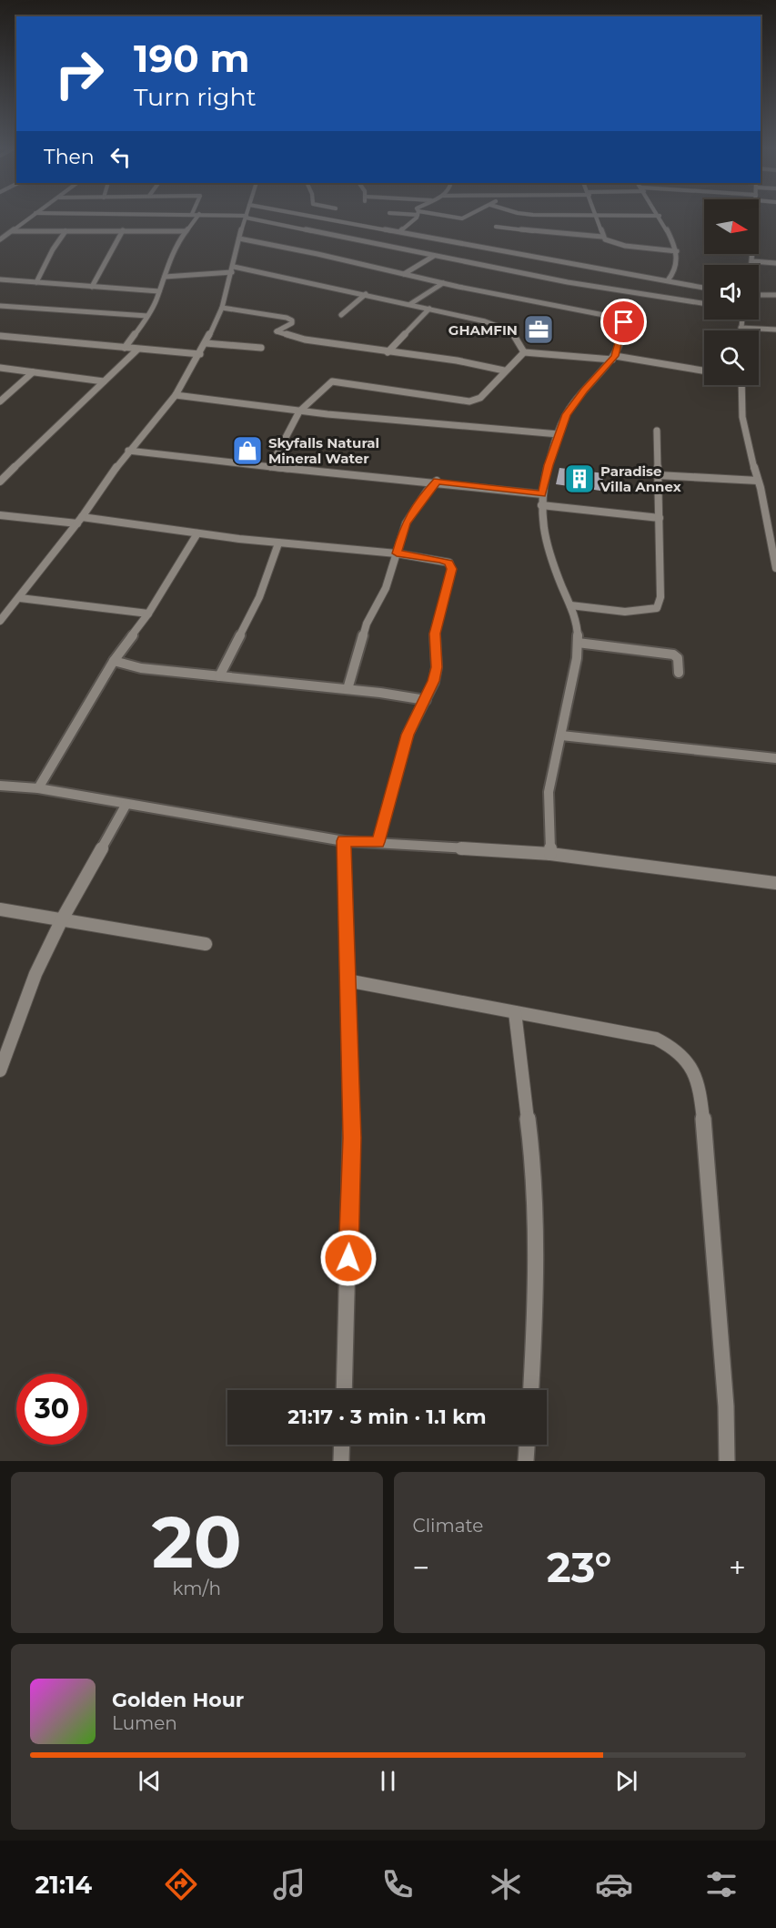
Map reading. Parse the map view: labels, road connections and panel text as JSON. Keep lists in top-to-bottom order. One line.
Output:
{"places":{"office":["GHAMFIN"],"shop":["Skyfalls Natural Mineral Water"],"building":["Paradise Villa Annex"]},"north":"right","page":{"turn":["190 m","Turn right"],"then":"Then","limit":"30","trip":"21:17 · 3 min · 1.1 km","tile":[["20","km/h"],"Climate"],"heat":["−","23°","+"],"song":["Golden Hour","Lumen"],"tabs":"21:14"}}
